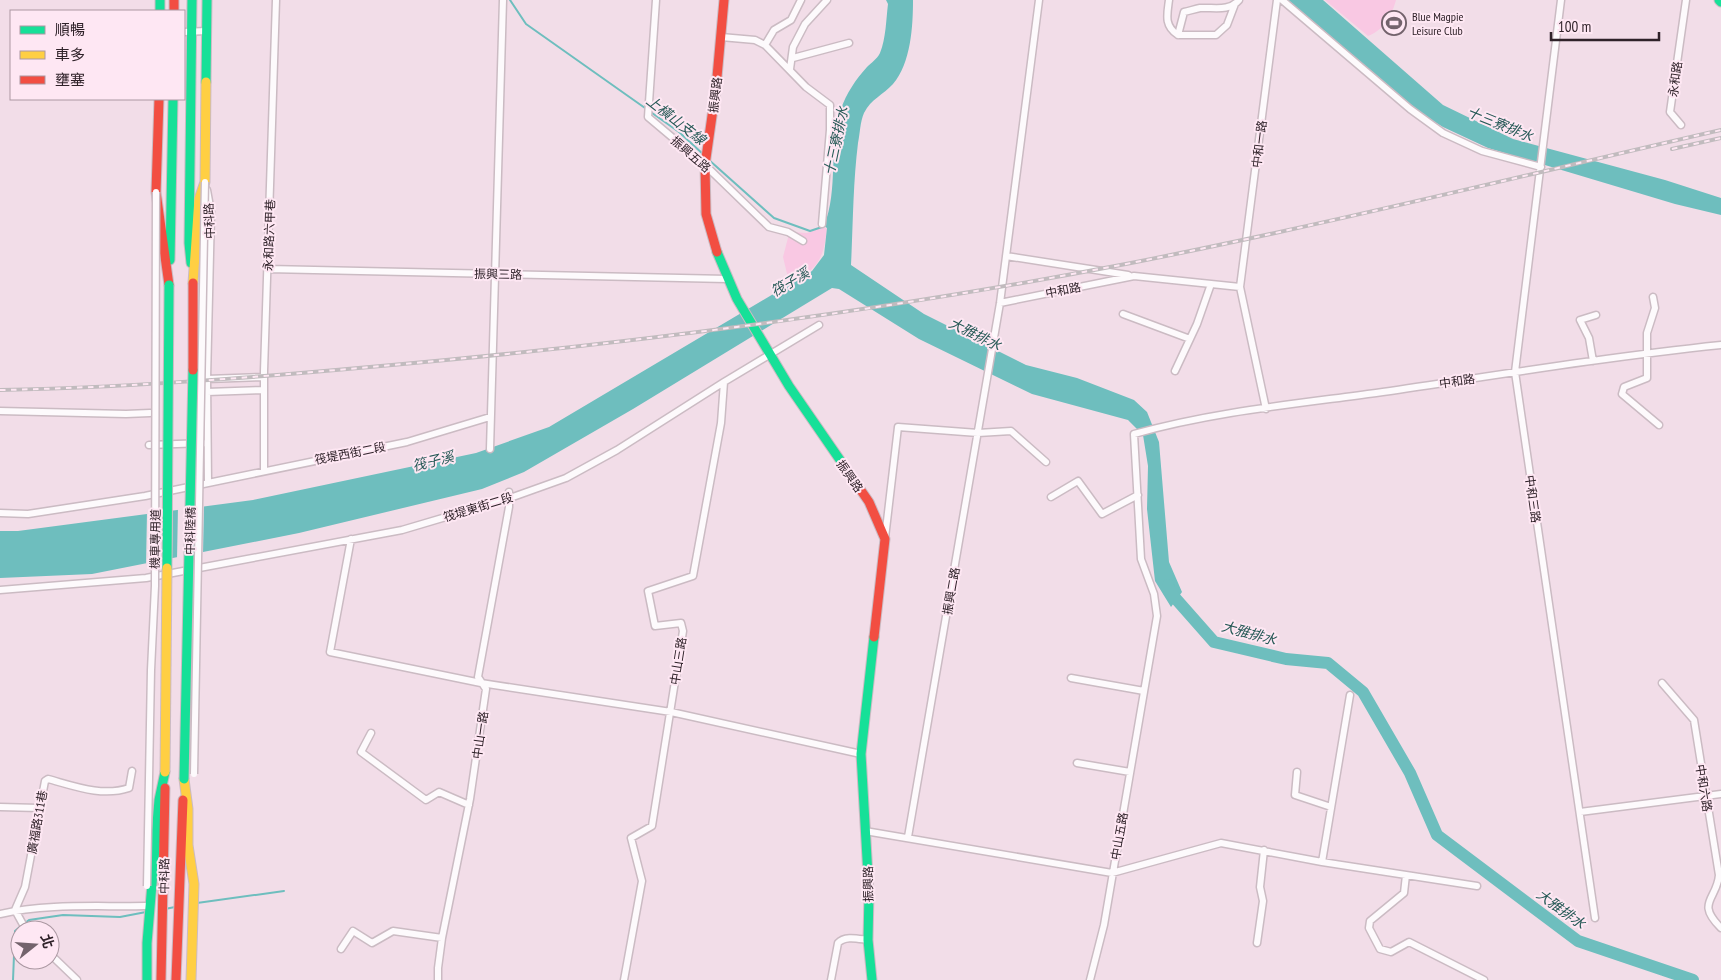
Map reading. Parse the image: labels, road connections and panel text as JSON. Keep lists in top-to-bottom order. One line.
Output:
{"streets":{"street":["永和路","振興路","中和一路","振興五路","中科路","永和路六甲巷","振興三路","中和路","筏堤西街二段","中和三路","筏堤東街二段","中科陸橋","機車專用道","振興二路","中山三路","中山一路","中和六路","廣福路311巷","中山五路"]},"crossings":[["振興路","振興五路"],["振興路","振興三路"],["中和一路","中和路"],["中科路","筏堤西街二段"],["中科路","中科陸橋"],["永和路六甲巷","振興三路"],["永和路六甲巷","筏堤西街二段"],["中和路","中和三路"],["中和路","振興二路"],["中和路","中山五路"],["筏堤東街二段","中山三路"],["筏堤東街二段","中山一路"]],"water":["上橫山支線","十三寮排水","筏子溪","大雅排水"],"places":{"sports":["Blue Magpie Leisure Club"]},"legend":["順暢","車多","壅塞"],"scale_bar":"100 m","north":"right"}
